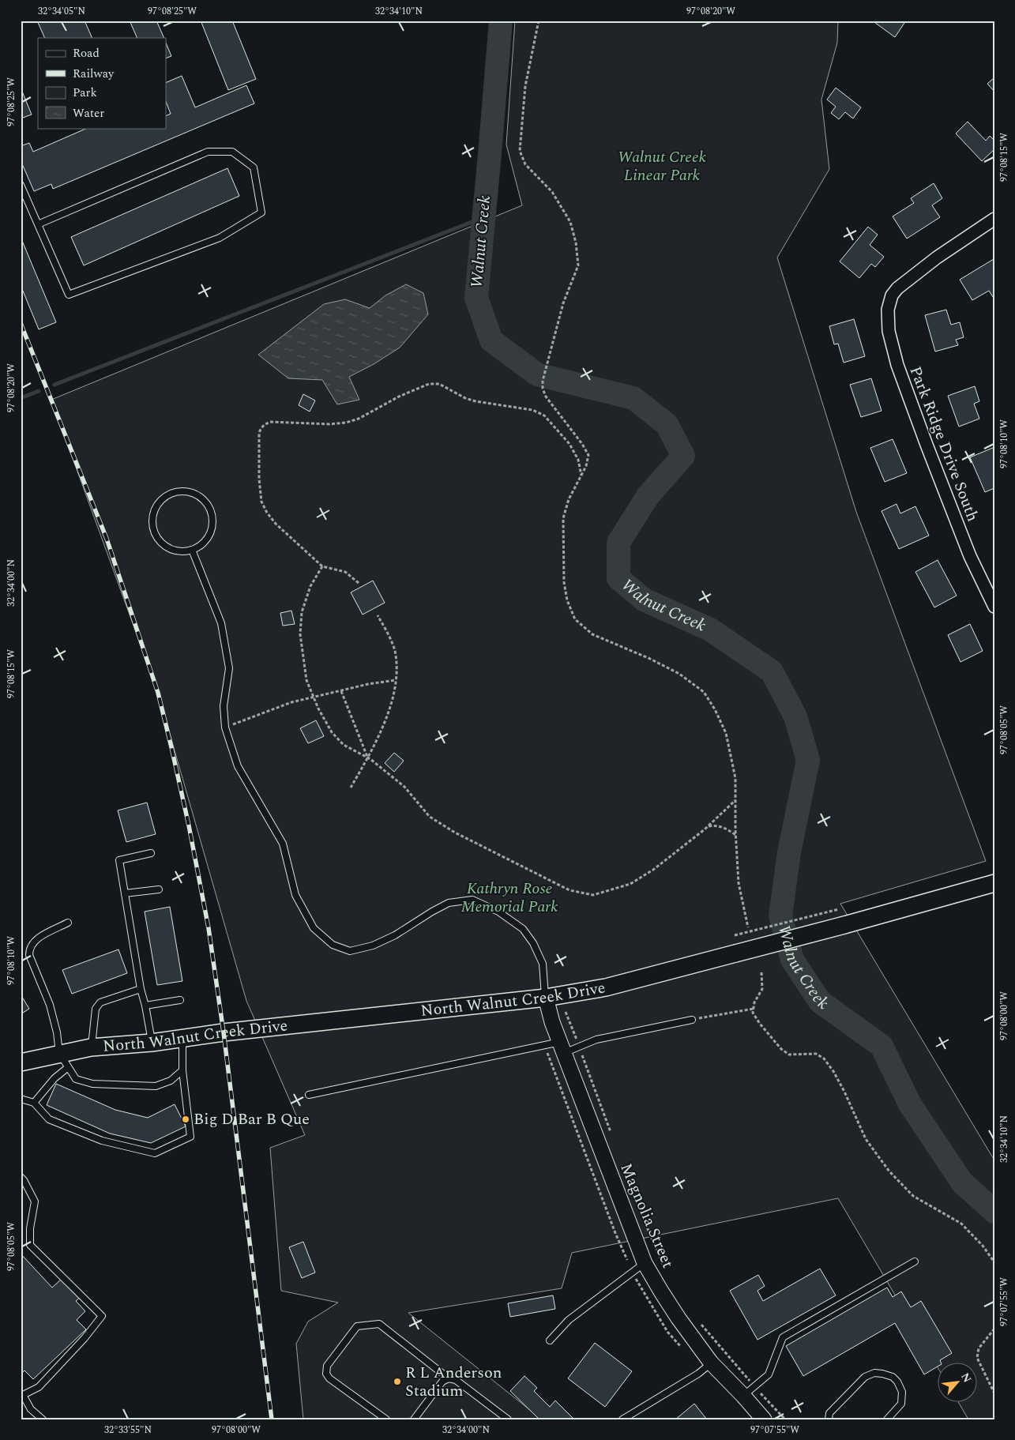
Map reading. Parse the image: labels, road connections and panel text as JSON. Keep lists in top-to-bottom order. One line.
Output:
{"streets":{"main road":["North Walnut Creek Drive"],"street":["Park Ridge Drive South","Magnolia Street"]},"crossings":[["North Walnut Creek Drive","Magnolia Street"]],"water":["Walnut Creek"],"parks":["Walnut Creek Linear Park","Kathryn Rose Memorial Park"],"places":["Big D Bar B Que","R L Anderson Stadium"],"legend":["Road","Railway","Park","Water"],"north":"top right","coordinates":["32°34'05\"N","97°08'25\"W","32°34'10\"N","97°08'20\"W","97°08'15\"W","97°08'10\"W","32°34'00\"N","97°08'05\"W","97°08'00\"W","97°07'55\"W","32°33'55\"N"]}
